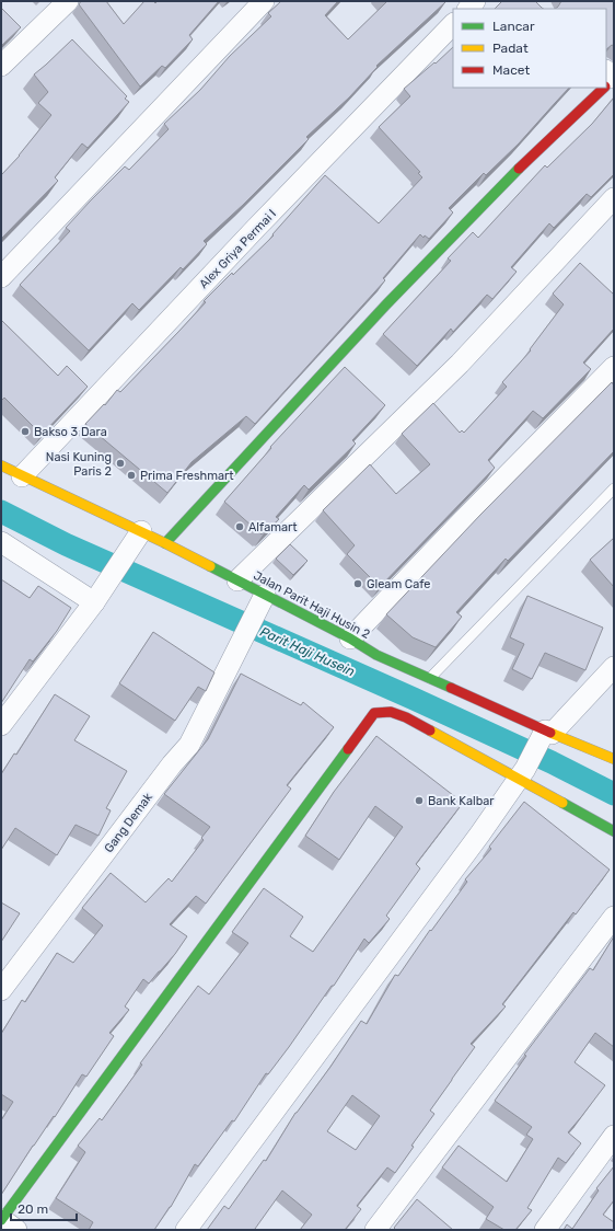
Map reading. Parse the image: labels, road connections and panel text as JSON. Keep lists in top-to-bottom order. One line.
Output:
{"streets":{"street":["Alex Griya Permai I","Jalan Parit Haji Husin 2","Gang Demak"]},"crossings":[["Alex Griya Permai I","Jalan Parit Haji Husin 2"],["Jalan Parit Haji Husin 2","Gang Demak"]],"water":["Parit Haji Husein"],"places":["Bakso 3 Dara","Nasi Kuning Paris 2","Prima Freshmart","Alfamart","Gleam Cafe","Bank Kalbar"],"legend":["Lancar","Padat","Macet"],"scale_bar":"20 m"}
